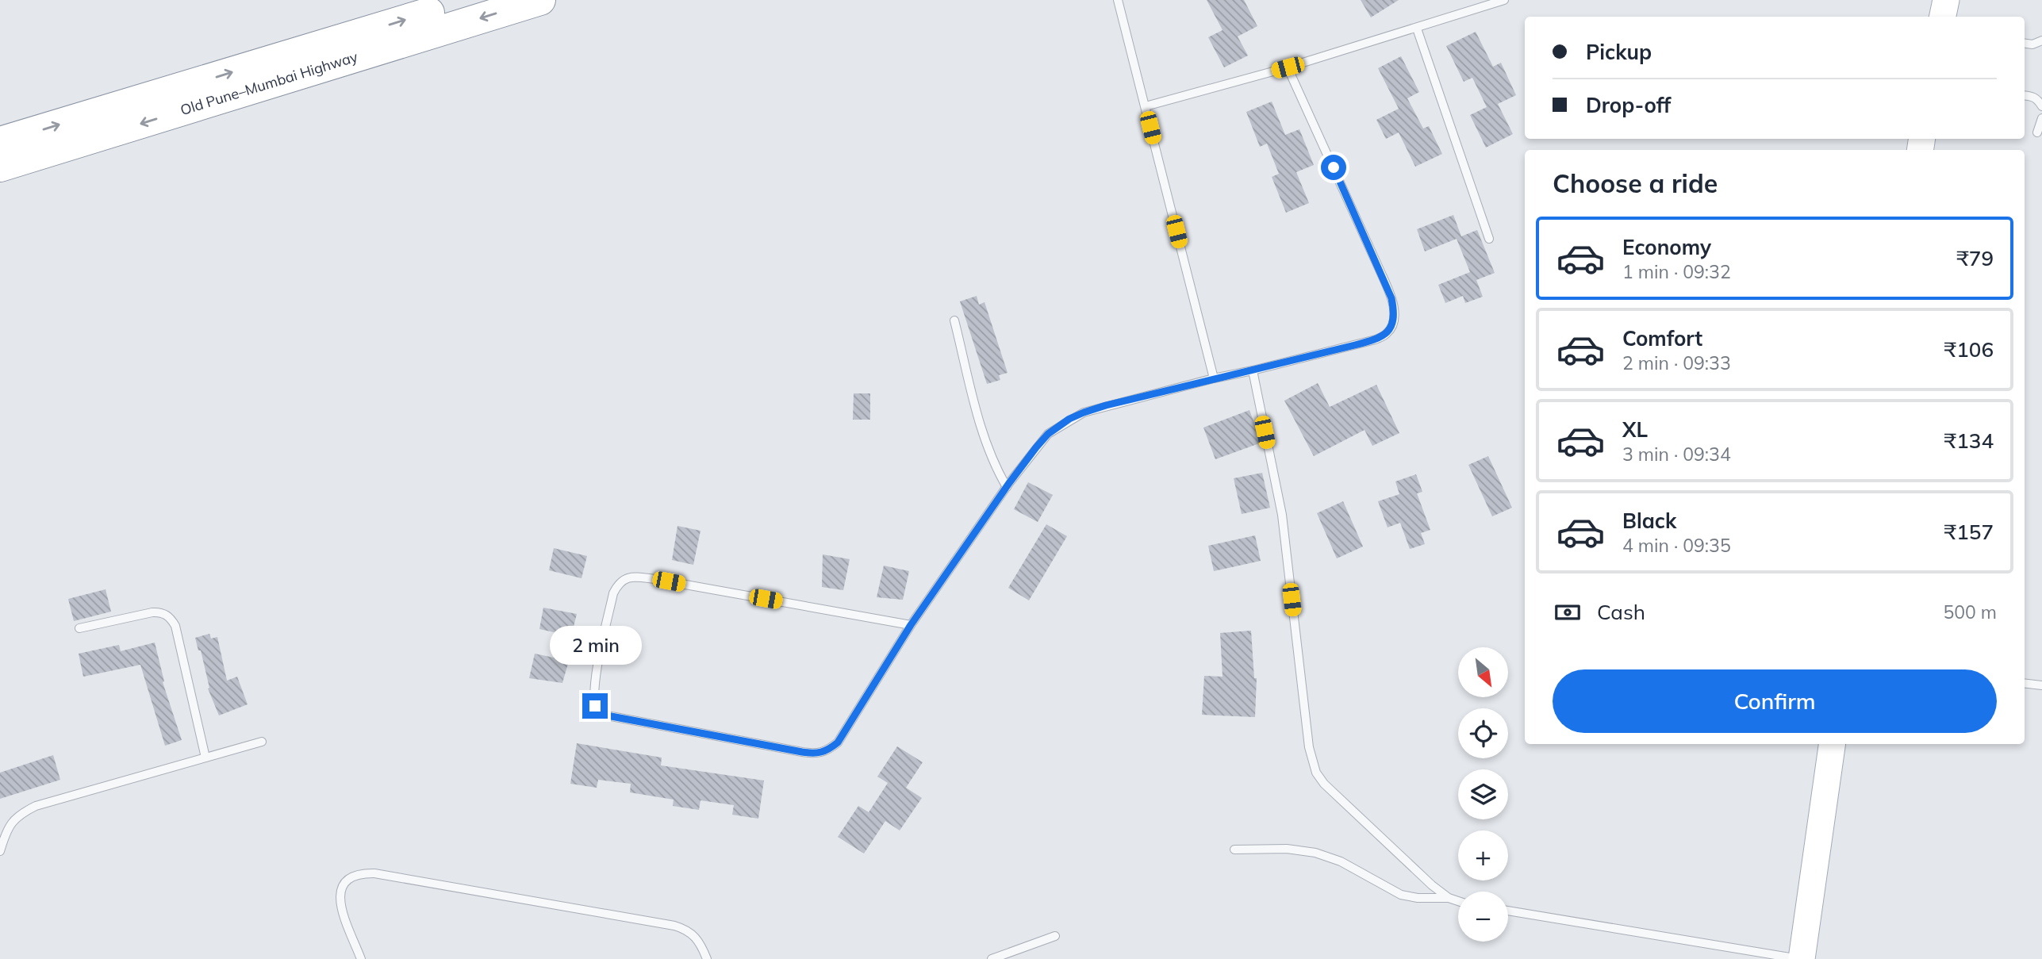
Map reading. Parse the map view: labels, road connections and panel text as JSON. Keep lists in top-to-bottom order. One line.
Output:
{"streets":{"highway":["Old Pune–Mumbai Highway"]},"north":"bottom right","page":{"banner":["Pickup","Drop-off"],"heading":"Choose a ride","list":[{"name":"Economy","note":"1 min · 09:32","value":"₹79"},{"name":"Comfort","note":"2 min · 09:33","value":"₹106"},{"name":"XL","note":"3 min · 09:34","value":"₹134"},{"name":"Black","note":"4 min · 09:35","value":"₹157"}],"pay":["Cash","500 m"],"bubble":"2 min","map_buttons":["+","−"],"buttons":"Confirm"}}
